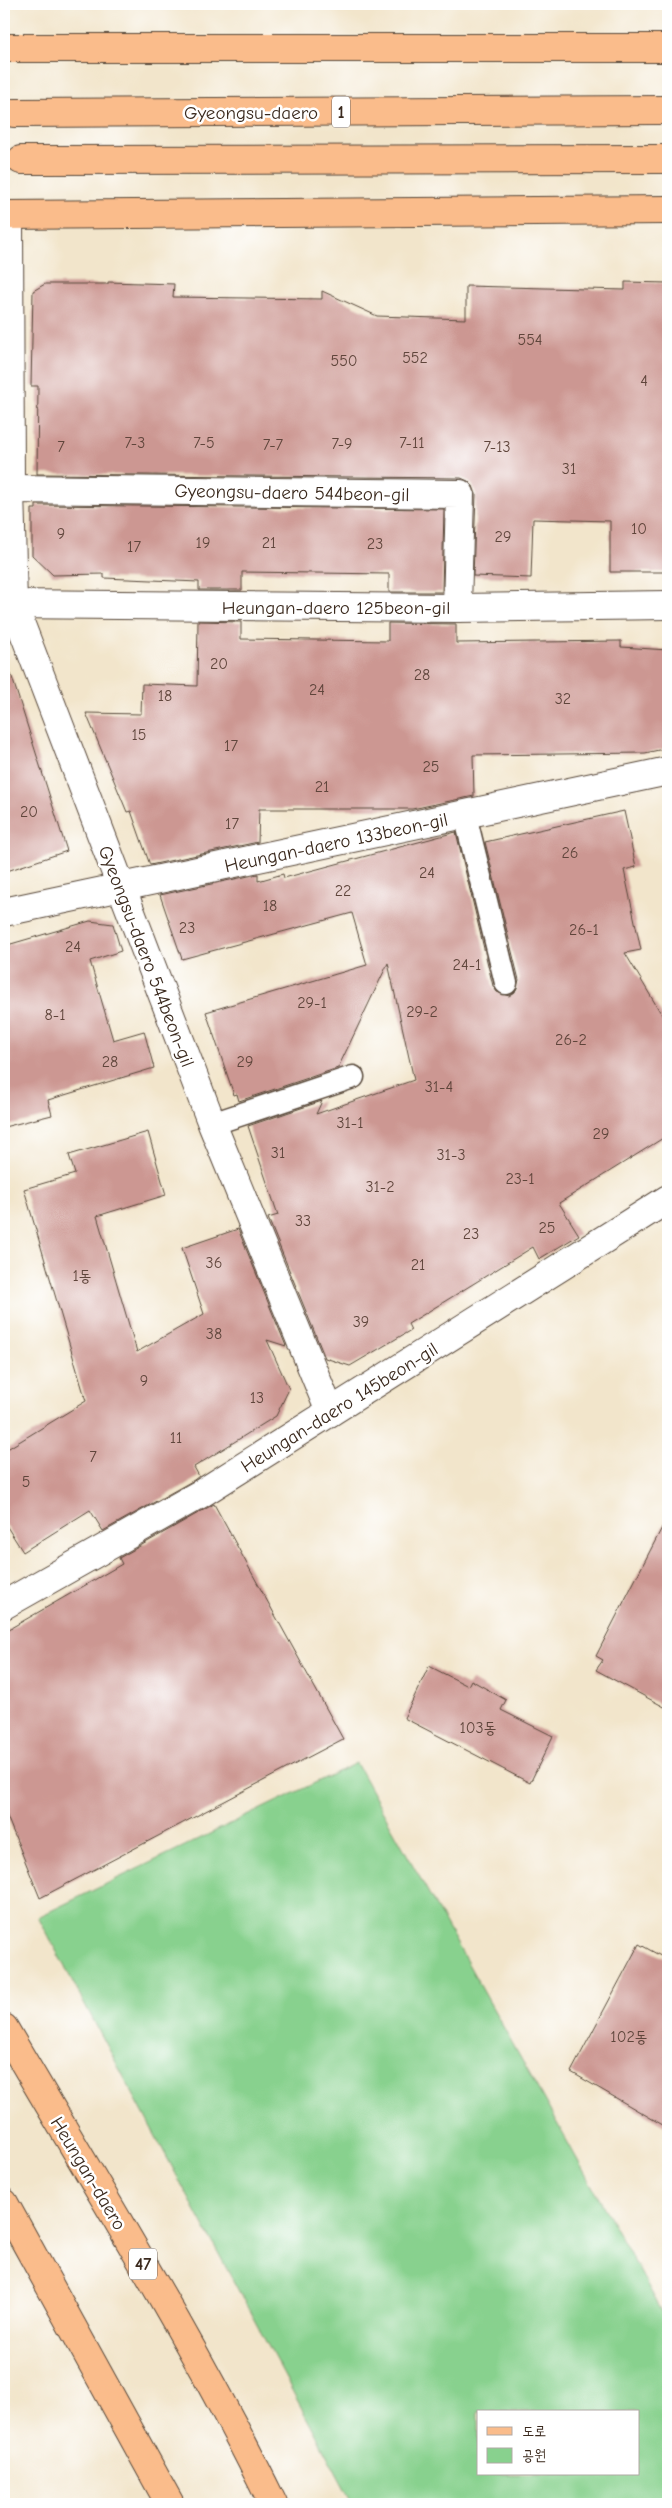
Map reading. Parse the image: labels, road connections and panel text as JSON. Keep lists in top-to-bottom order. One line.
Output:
{"streets":{"main road":["Gyeongsu-daero","1","Heungan-daero","47"],"street":["Gyeongsu-daero 544beon-gil","Heungan-daero 125beon-gil","Heungan-daero 133beon-gil","Heungan-daero 145beon-gil"]},"crossings":[["Gyeongsu-daero 544beon-gil","Heungan-daero 125beon-gil"],["Gyeongsu-daero 544beon-gil","Heungan-daero 133beon-gil"],["Gyeongsu-daero 544beon-gil","Heungan-daero 145beon-gil"]],"house_numbers":["554","552","550","4","7-3","7-5","7-11","7-9","7-7","7","7-13","31","10","9","29","19","21","23","17","20","28","24","18","32","15","17","25","21","20","17","26","24","22","18","23","26-1","24","24-1","29-1","29-2","8-1","26-2","28","29","31-4","31-1","29","31","31-3","23-1","31-2","33","25","23","36","21","1동","39","38","9","13","11","7","5","103동","102동"],"legend":["도로","공원"]}
